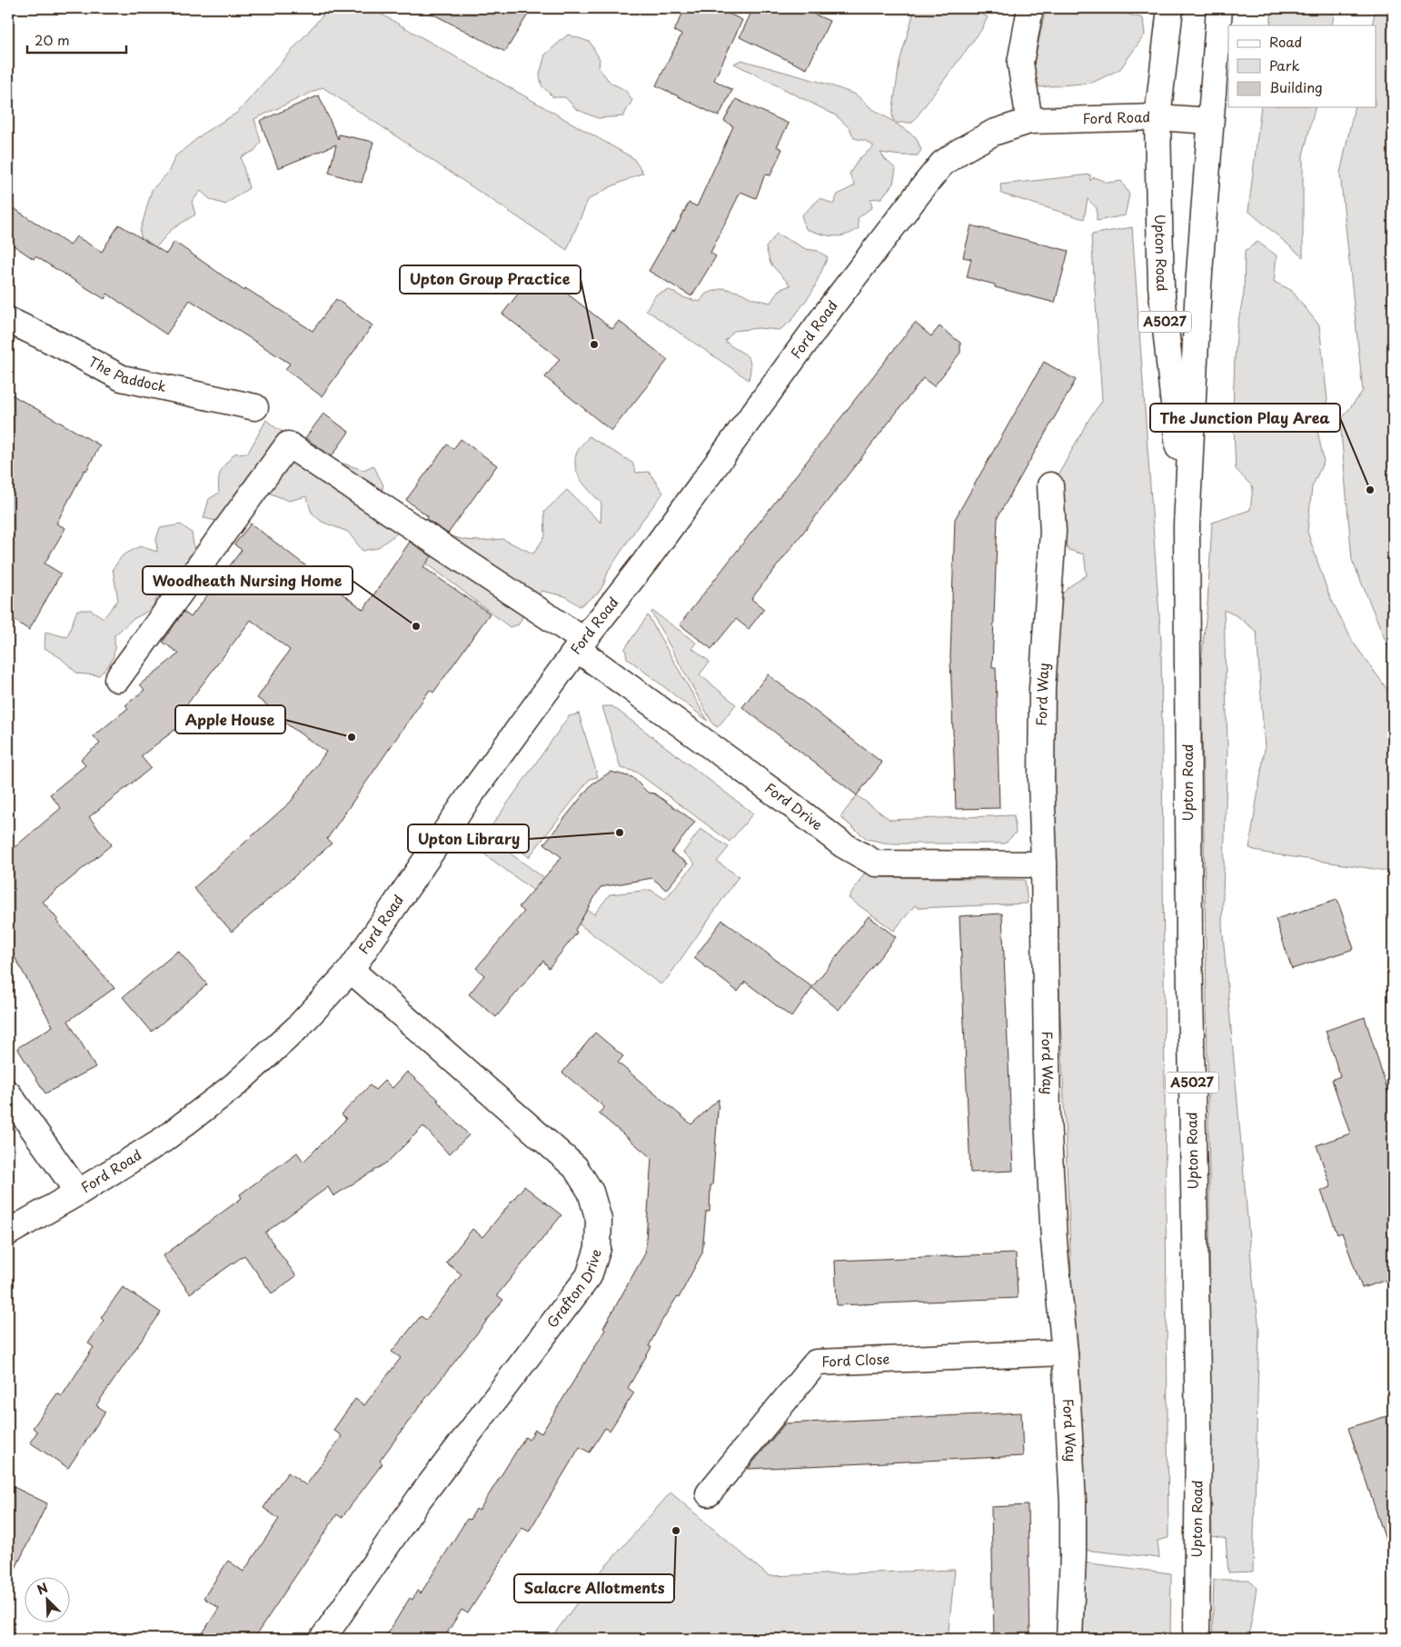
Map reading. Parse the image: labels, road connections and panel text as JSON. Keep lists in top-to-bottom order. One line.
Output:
{"streets":{"street":["Ford Road","Upton Road","A5027","The Paddock","Ford Way","Ford Drive","Grafton Drive","Ford Close"]},"crossings":[["Ford Road","Upton Road"],["Ford Road","Ford Drive"],["Ford Road","Grafton Drive"],["Ford Way","Ford Drive"],["Ford Way","Ford Close"]],"places":["Upton Group Practice","The Junction Play Area","Woodheath Nursing Home","Apple House","Upton Library","Salacre Allotments"],"legend":["Road","Park","Building"],"scale_bar":"20 m","north":"top left"}
